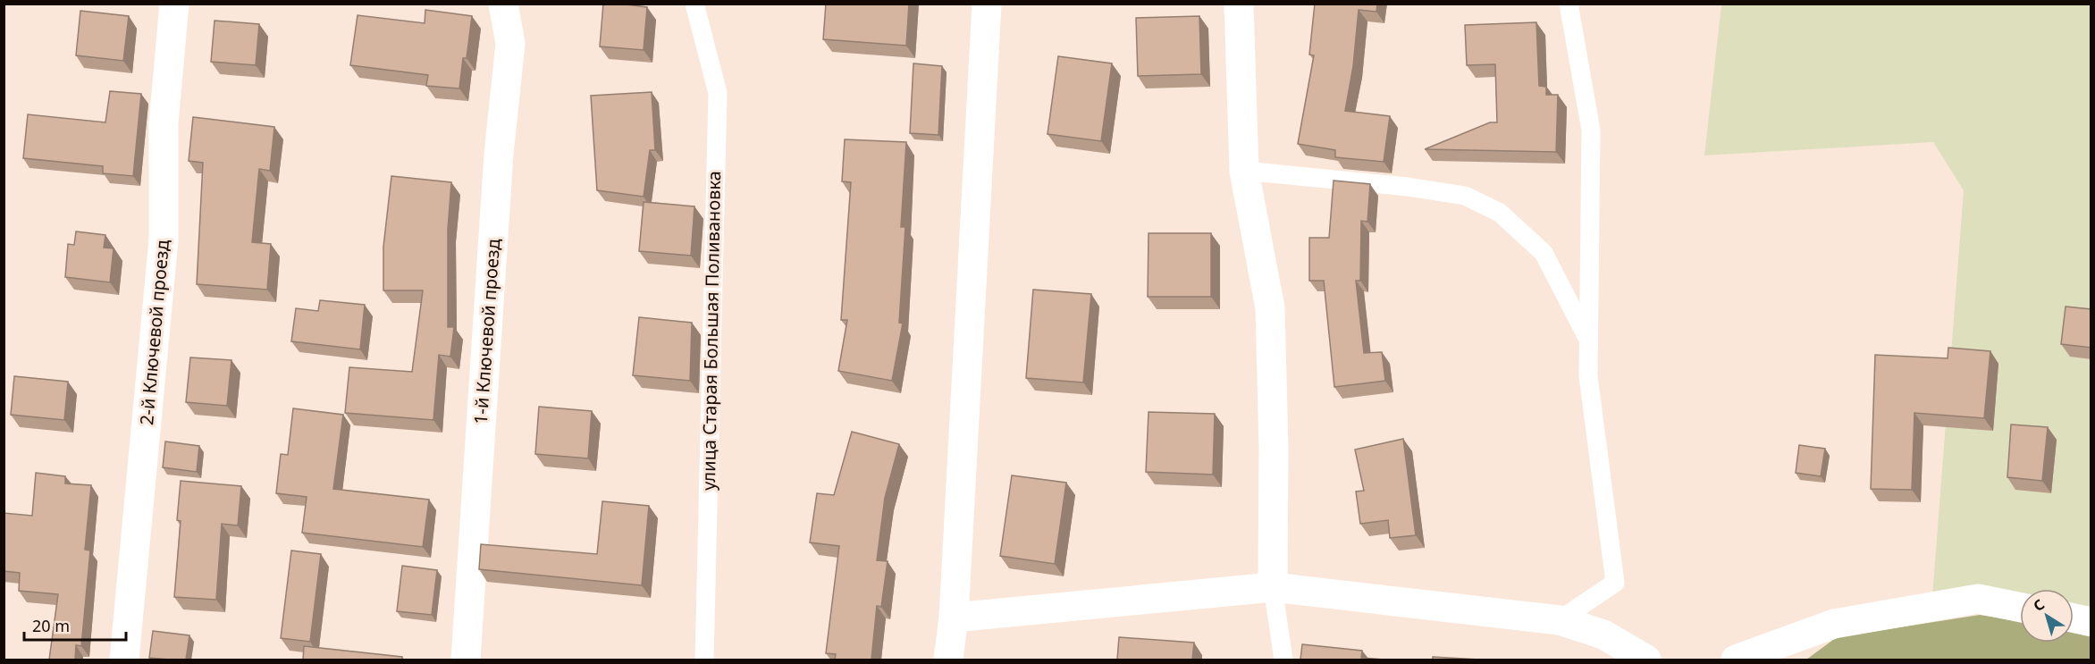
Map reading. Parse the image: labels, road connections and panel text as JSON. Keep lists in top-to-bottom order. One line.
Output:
{"streets":{"street":["1-й Ключевой проезд","2-й Ключевой проезд"],"lane":["улица Старая Большая Поливановка"]},"scale_bar":"20 m","north":"top left"}
